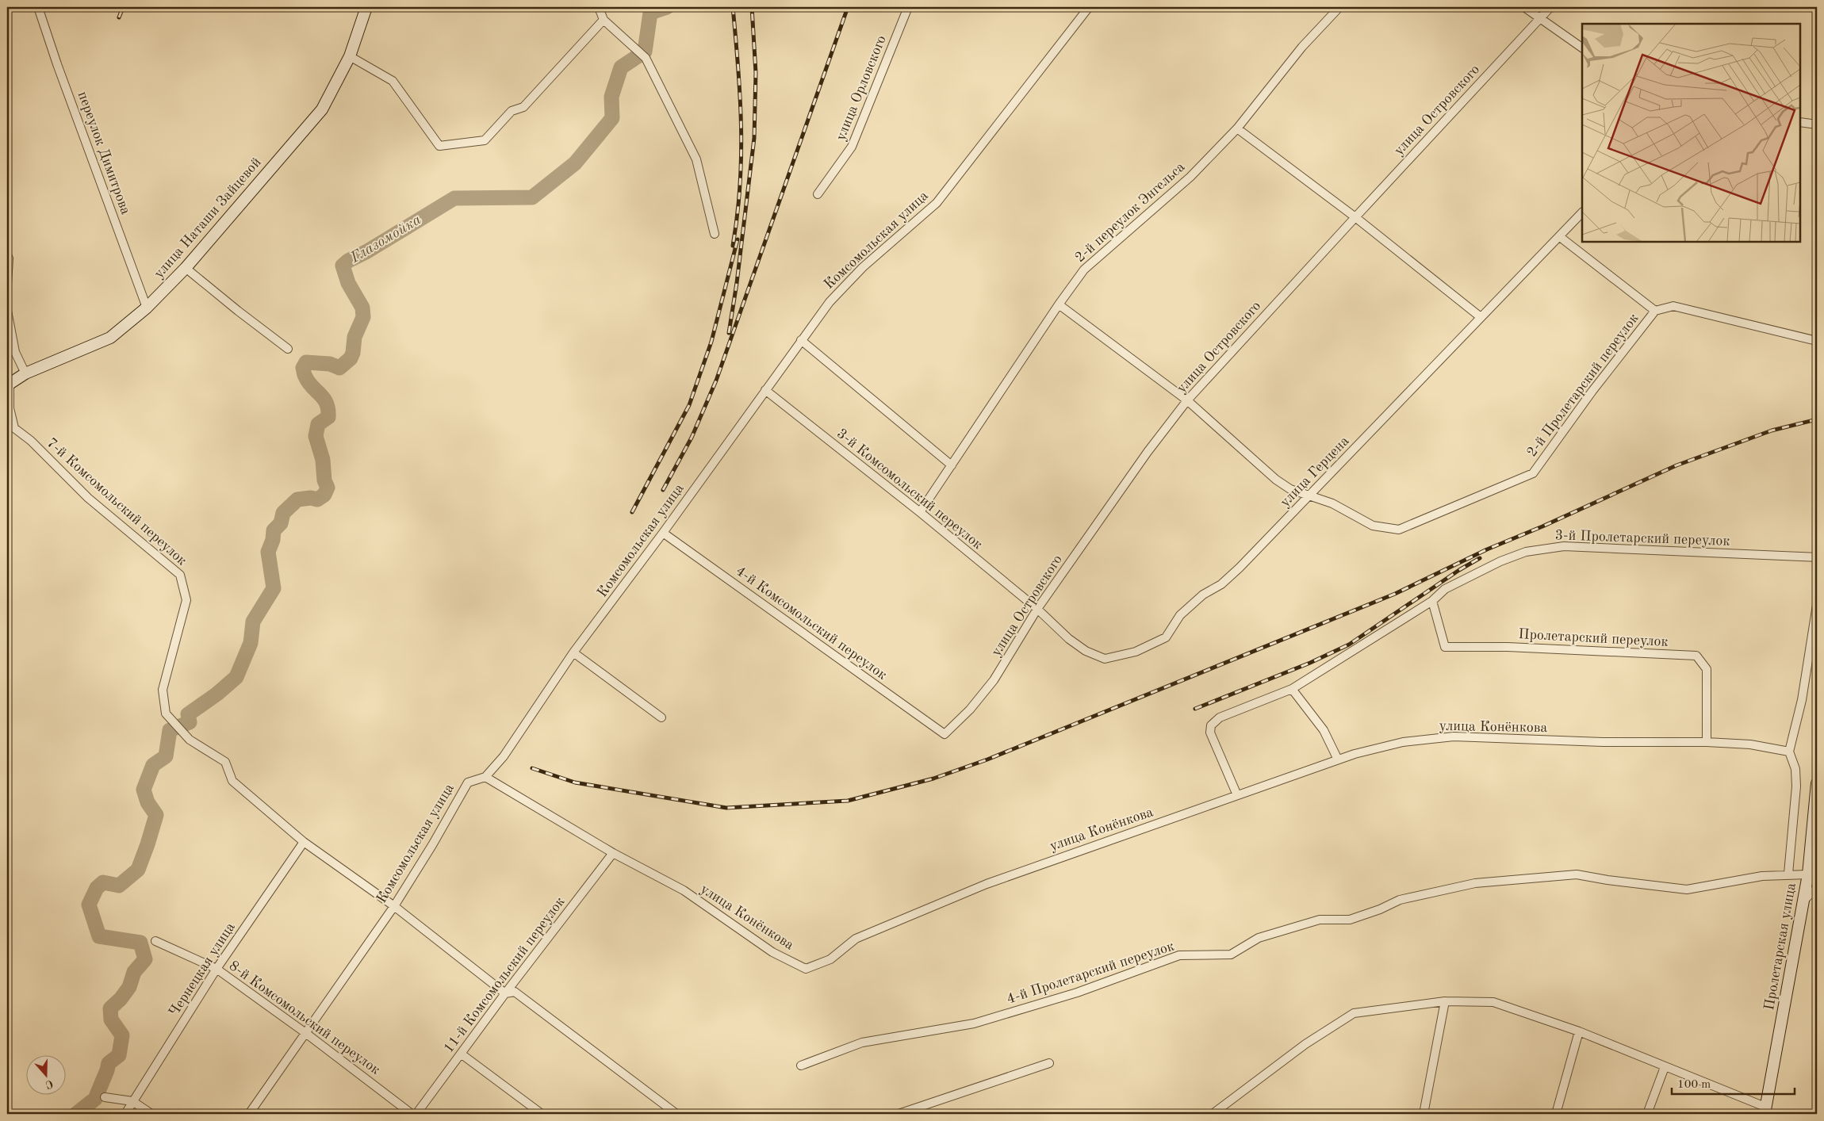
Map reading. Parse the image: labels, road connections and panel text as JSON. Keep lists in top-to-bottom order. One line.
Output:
{"streets":{"street":["улица Орловского","улица Островского","переулок Димитрова","2-й переулок Энгельса","улица Наташи Зайцевой","Комсомольская улица","2-й Пролетарский переулок","улица Герцена","3-й Комсомольский переулок","7-й Комсомольский переулок","3-й Пролетарский переулок","4-й Комсомольский переулок","Пролетарский переулок","улица Конёнкова","Пролетарская улица","Чернецкая улица","4-й Пролетарский переулок","11-й Комсомольский переулок","8-й Комсомольский переулок"]},"crossings":[["улица Островского","улица Герцена"],["улица Островского","3-й Комсомольский переулок"],["улица Островского","4-й Комсомольский переулок"],["переулок Димитрова","улица Наташи Зайцевой"],["2-й переулок Энгельса","3-й Комсомольский переулок"],["Комсомольская улица","3-й Комсомольский переулок"],["Комсомольская улица","7-й Комсомольский переулок"],["Комсомольская улица","4-й Комсомольский переулок"],["Комсомольская улица","улица Конёнкова"],["Комсомольская улица","8-й Комсомольский переулок"],["2-й Пролетарский переулок","улица Герцена"],["улица Герцена","3-й Комсомольский переулок"],["7-й Комсомольский переулок","Чернецкая улица"],["7-й Комсомольский переулок","11-й Комсомольский переулок"],["3-й Пролетарский переулок","Пролетарский переулок"],["3-й Пролетарский переулок","улица Конёнкова"],["Пролетарский переулок","улица Конёнкова"],["улица Конёнкова","Пролетарская улица"],["улица Конёнкова","11-й Комсомольский переулок"],["Пролетарская улица","4-й Пролетарский переулок"],["Чернецкая улица","8-й Комсомольский переулок"]],"water":["Глазомойка"],"scale_bar":"100 m","north":"bottom"}
